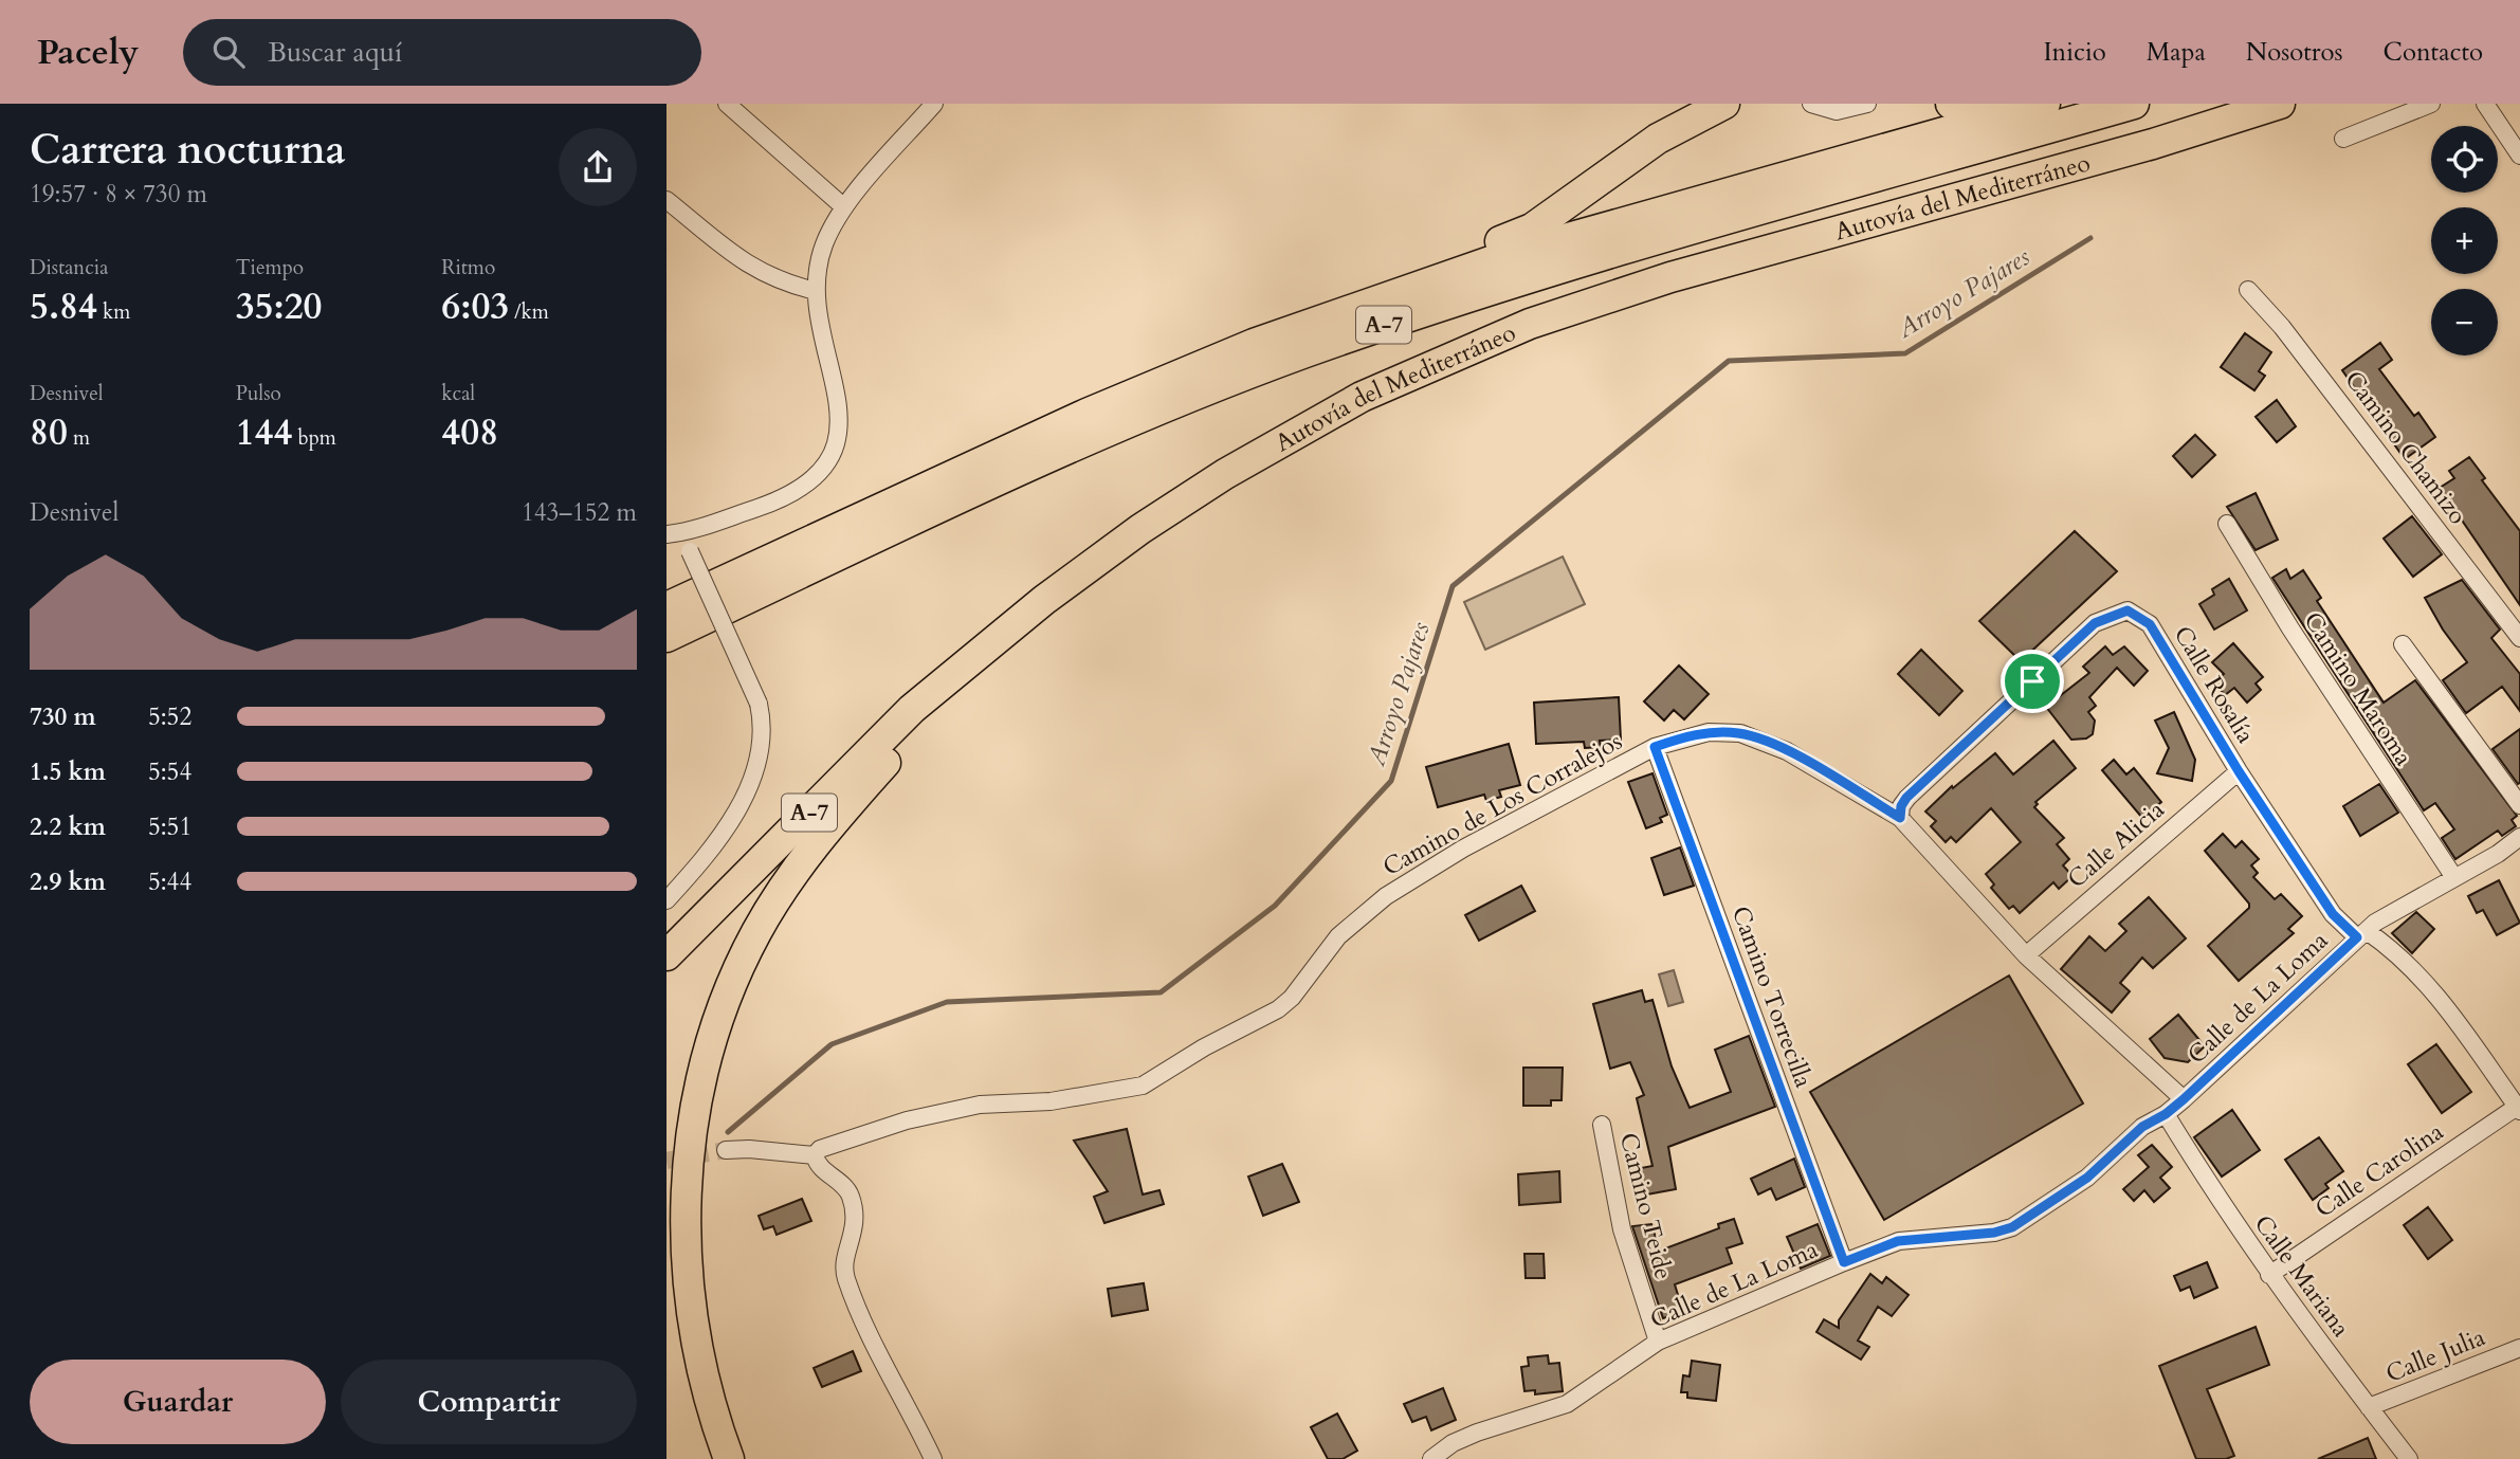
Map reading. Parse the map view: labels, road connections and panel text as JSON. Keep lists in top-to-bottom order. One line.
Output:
{"streets":{"highway":["Autovía del Mediterráneo","A-7"],"street":["Camino Chamizo","Calle Rosalía","Camino Maroma","Camino de Los Corralejos","Calle Alicia","Camino Torrecilla","Calle de La Loma","Calle Carolina","Camino Teide","Calle Mariana","Calle Julia"]},"crossings":[["Calle Rosalía","Camino de Los Corralejos"],["Calle Rosalía","Calle Alicia"],["Calle Rosalía","Calle de La Loma"],["Calle Rosalía","Calle Carolina"],["Camino Maroma","Calle de La Loma"],["Camino de Los Corralejos","Calle Alicia"],["Camino de Los Corralejos","Camino Torrecilla"],["Camino de Los Corralejos","Calle de La Loma"],["Camino Torrecilla","Calle de La Loma"],["Calle de La Loma","Camino Teide"],["Calle de La Loma","Calle Mariana"],["Calle Carolina","Calle Mariana"],["Calle Mariana","Calle Julia"]],"water":["Arroyo Pajares"],"page":{"header":"Pacely","search":"Buscar aquí","nav":["Inicio","Mapa","Nosotros","Contacto"],"heading":["Carrera nocturna","19:57 · 8 × 730 m"],"map_buttons":["+","−"],"stats":[["Distancia","5.84 km"],["Tiempo","35:20"],["Ritmo","6:03 /km"],["Desnivel","80 m"],["Pulso","144 bpm"],["kcal","408"]],"chart":["Desnivel","143–152 m"],"list":[{"name":"730 m","note":"5:52"},{"name":"1.5 km","note":"5:54"},{"name":"2.2 km","note":"5:51"},{"name":"2.9 km","note":"5:44"}],"buttons":["Guardar","Compartir"]}}
